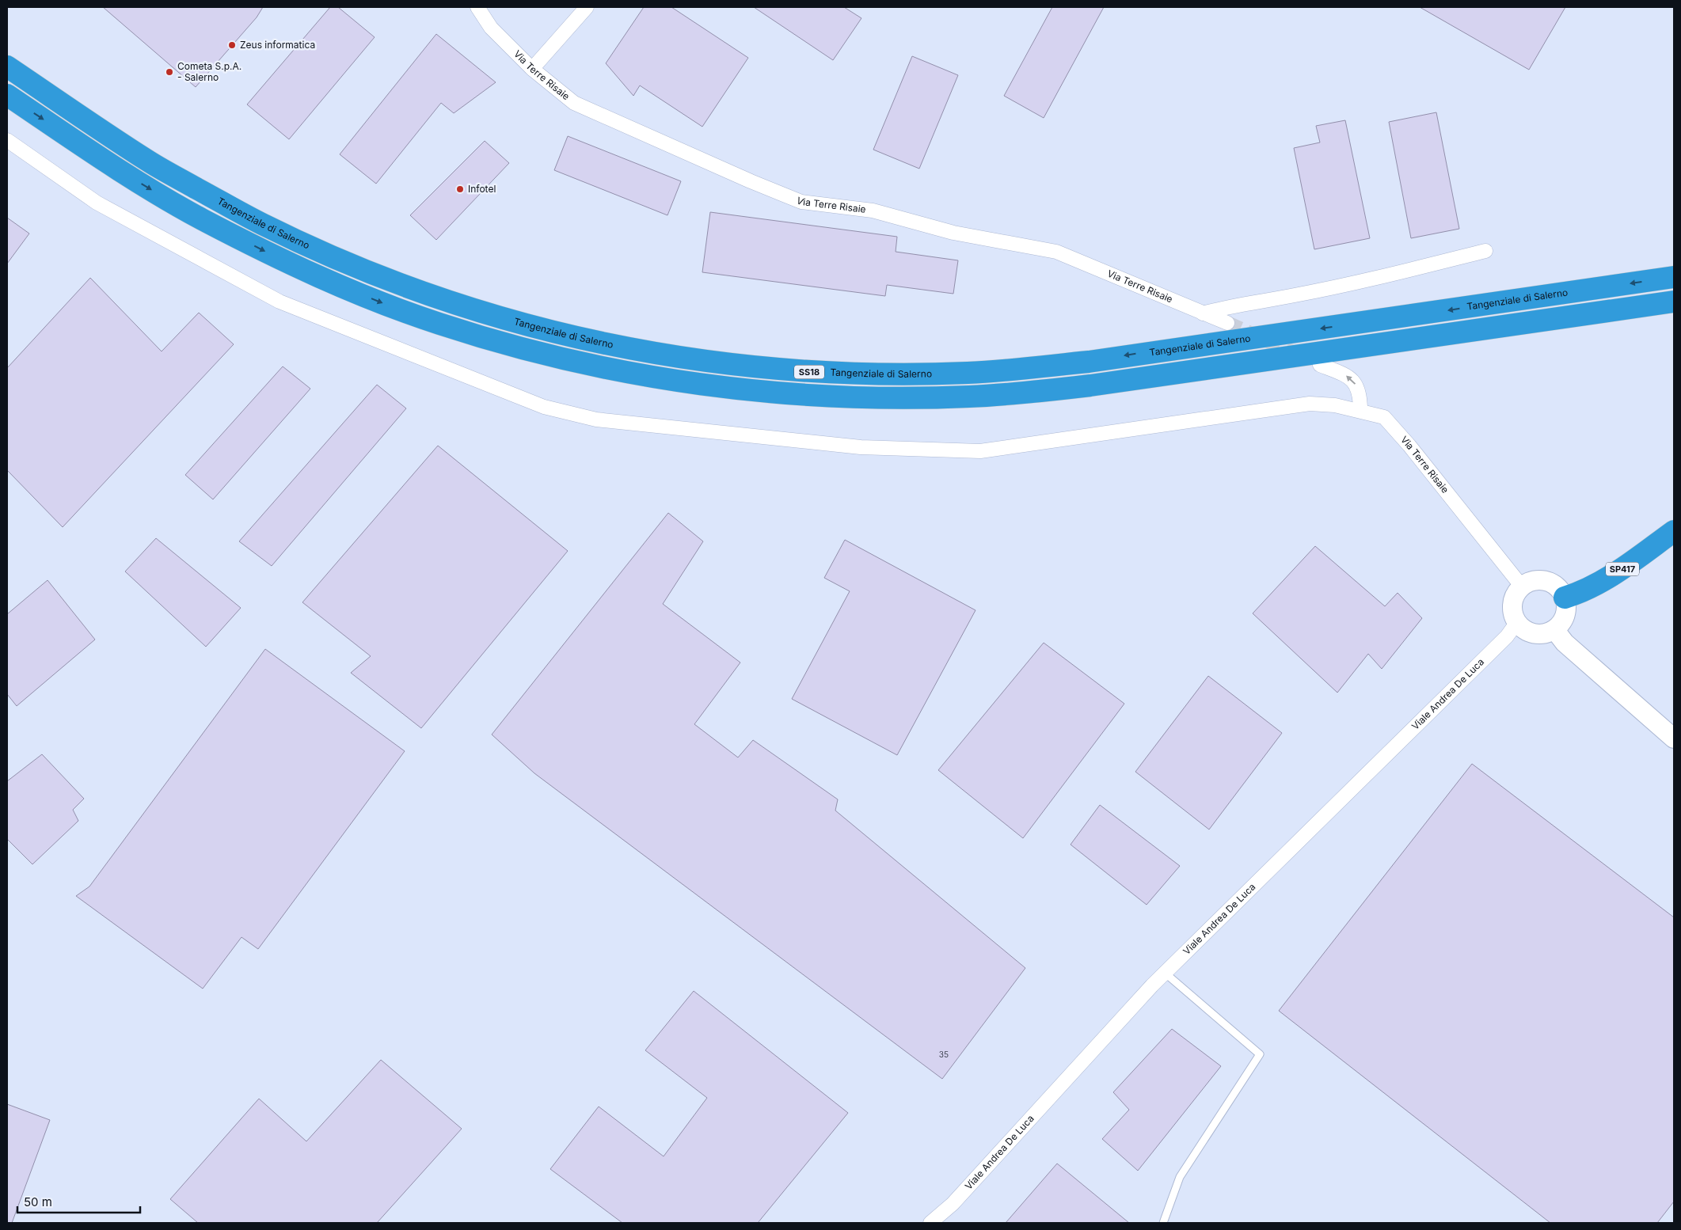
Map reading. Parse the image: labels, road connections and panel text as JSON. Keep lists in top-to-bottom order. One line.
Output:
{"streets":{"highway":["Tangenziale di Salerno","SS18","SP417"],"street":["Via Terre Risaie","Viale Andrea De Luca"]},"crossings":[["Via Terre Risaie","SP417"],["Via Terre Risaie","Viale Andrea De Luca"],["SP417","Viale Andrea De Luca"]],"places":["Zeus informatica","Cometa S.p.A. - Salerno","Infotel"],"house_numbers":["35"],"scale_bar":"50 m"}
